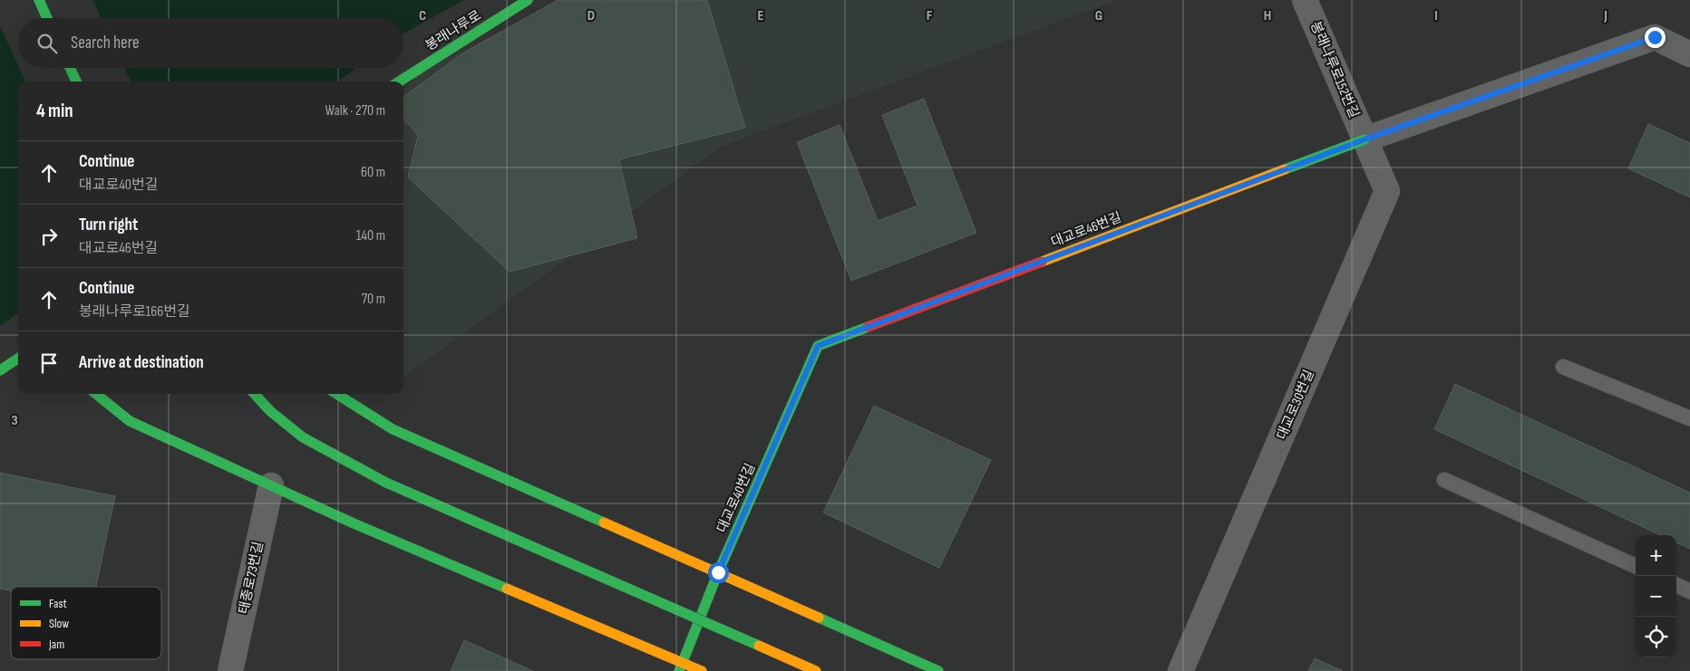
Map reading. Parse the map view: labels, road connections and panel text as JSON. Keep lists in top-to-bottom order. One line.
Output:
{"streets":{"main road":["봉래나루로","대교로46번길","대교로40번길"],"street":["봉래나루로152번길","대교로30번길","태종로73번길"]},"crossings":[["봉래나루로152번길","대교로46번길"],["봉래나루로152번길","대교로30번길"],["대교로46번길","대교로30번길"],["대교로46번길","대교로40번길"]],"legend":["Fast","Slow","Jam"],"page":{"search":"Search here","heading":["4 min","Walk · 270 m"],"list":[["Continue","대교로40번길","60 m"],["Turn right","대교로46번길","140 m"],["Continue","봉래나루로166번길","70 m"],"Arrive at destination"],"map_buttons":["+","−"]},"grid":{"columns":["C","D","E","F","G","H","I","J"],"rows":["3"]}}
